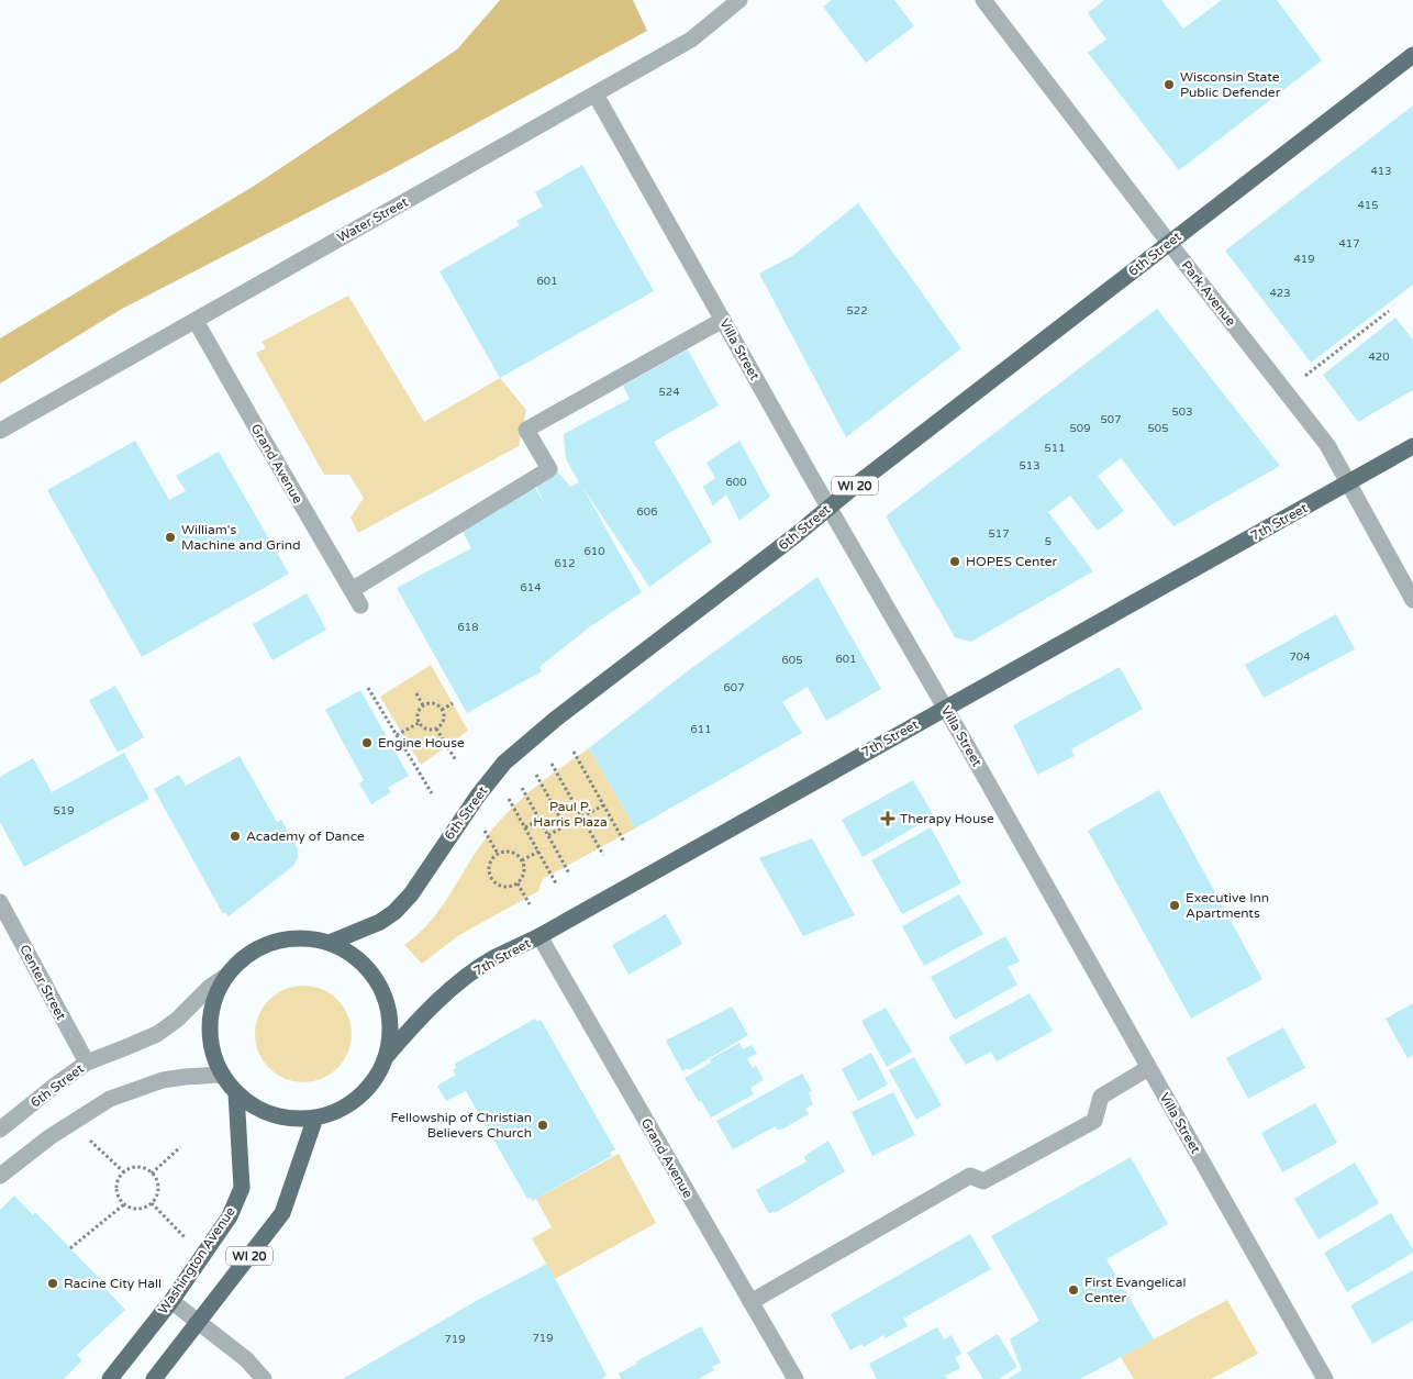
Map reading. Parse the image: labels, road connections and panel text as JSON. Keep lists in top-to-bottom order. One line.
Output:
{"streets":{"main road":["6th Street","WI 20","7th Street","Washington Avenue"],"street":["Water Street","Park Avenue","Villa Street","Grand Avenue","Center Street"]},"crossings":[["Water Street","Villa Street"],["Water Street","Grand Avenue"],["6th Street","Park Avenue"],["6th Street","Villa Street"],["6th Street","WI 20"],["6th Street","7th Street"],["6th Street","Center Street"],["6th Street","Washington Avenue"],["Park Avenue","7th Street"],["Villa Street","7th Street"],["Grand Avenue","7th Street"],["WI 20","7th Street"],["WI 20","Washington Avenue"],["7th Street","Washington Avenue"]],"parks":["Paul P. Harris Plaza"],"places":{"other":["Wisconsin State Public Defender","William's Machine and Grind","HOPES Center","Engine House","Academy of Dance","Executive Inn Apartments","Fellowship of Christian Believers Church","Racine City Hall","First Evangelical Center"],"health":["Therapy House"]},"house_numbers":["413","415","417","419","601","423","522","420","524","503","507","509","505","511","513","600","606","517","5","610","612","614","618","704","601","605","607","611","519","719","719"]}
